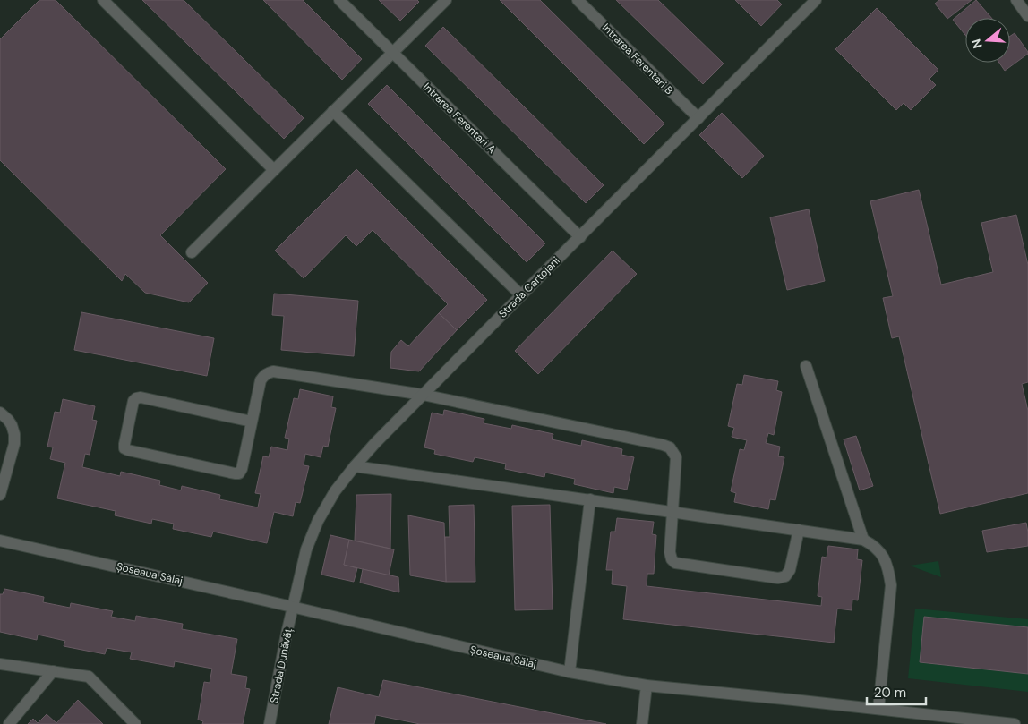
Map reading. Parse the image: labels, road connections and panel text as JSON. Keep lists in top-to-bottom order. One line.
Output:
{"streets":{"street":["Intrarea Ferentari B","Intrarea Ferentari A","Strada Cartojani","Șoseaua Sălaj","Strada Dunăvăț"]},"crossings":[["Intrarea Ferentari B","Strada Cartojani"],["Intrarea Ferentari A","Strada Cartojani"],["Strada Cartojani","Șoseaua Sălaj"],["Strada Cartojani","Strada Dunăvăț"],["Șoseaua Sălaj","Strada Dunăvăț"]],"scale_bar":"20 m","north":"left"}
